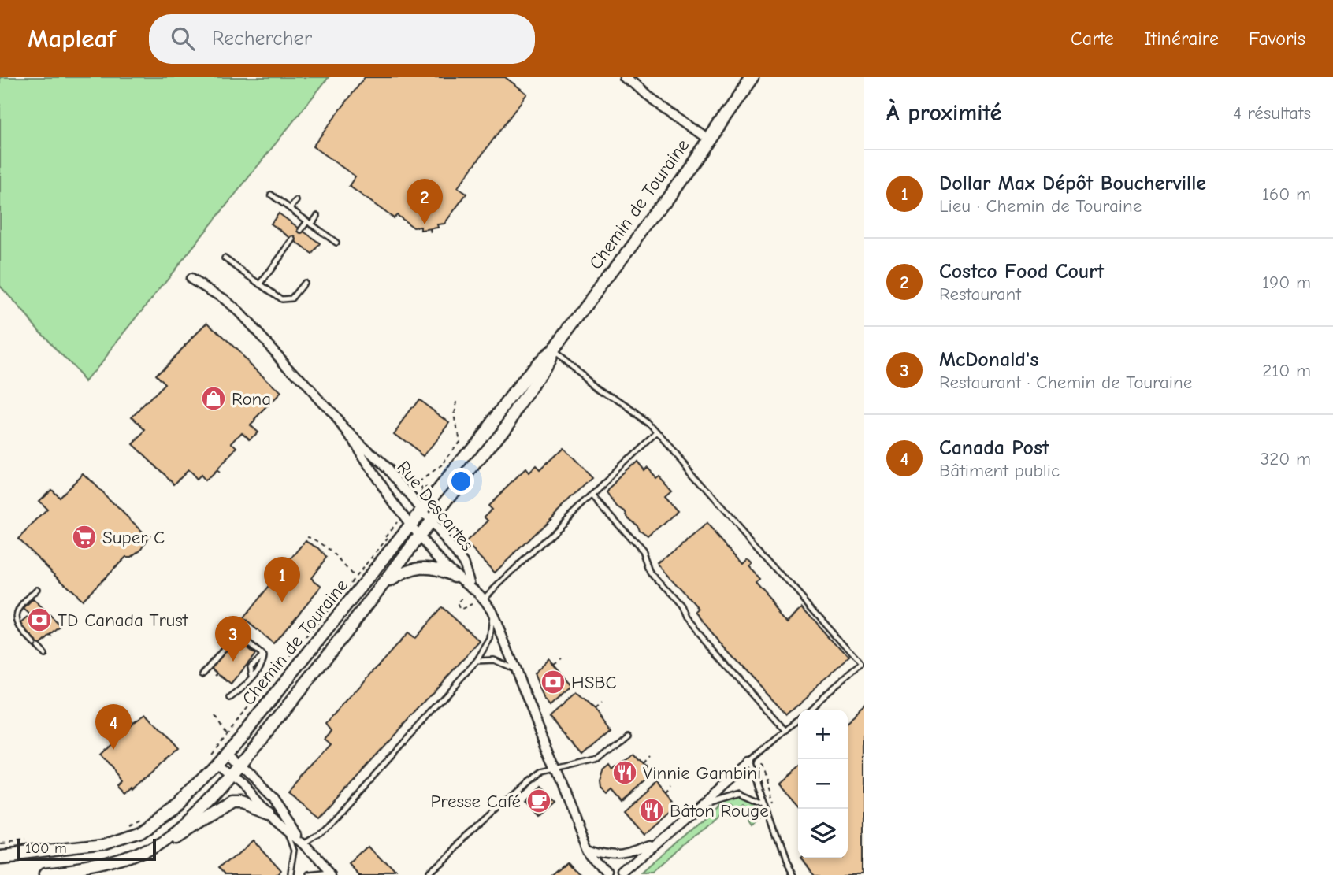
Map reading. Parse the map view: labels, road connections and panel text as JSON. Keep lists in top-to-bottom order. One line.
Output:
{"streets":{"street":["Chemin de Touraine","Rue Descartes"]},"crossings":[["Chemin de Touraine","Rue Descartes"]],"places":{"shop":["Rona"],"supermarket":["Super C"],"bank":["TD Canada Trust","HSBC"],"restaurant":["Vinnie Gambini","Bâton Rouge"],"cafe":["Presse Café"]},"scale_bar":"100 m","page":{"header":"Mapleaf","search":"Rechercher","nav":["Carte","Itinéraire","Favoris"],"heading":["À proximité","4 résultats"],"list":[{"mark":"1","name":"Dollar Max Dépôt Boucherville","note":"Lieu · Chemin de Touraine","value":"160 m"},{"mark":"2","name":"Costco Food Court","note":"Restaurant","value":"190 m"},{"mark":"3","name":"McDonald's","note":"Restaurant · Chemin de Touraine","value":"210 m"},{"mark":"4","name":"Canada Post","note":"Bâtiment public","value":"320 m"}],"pins":["2","1","3","4"],"map_buttons":["+","−"],"scale":"100 m"}}
